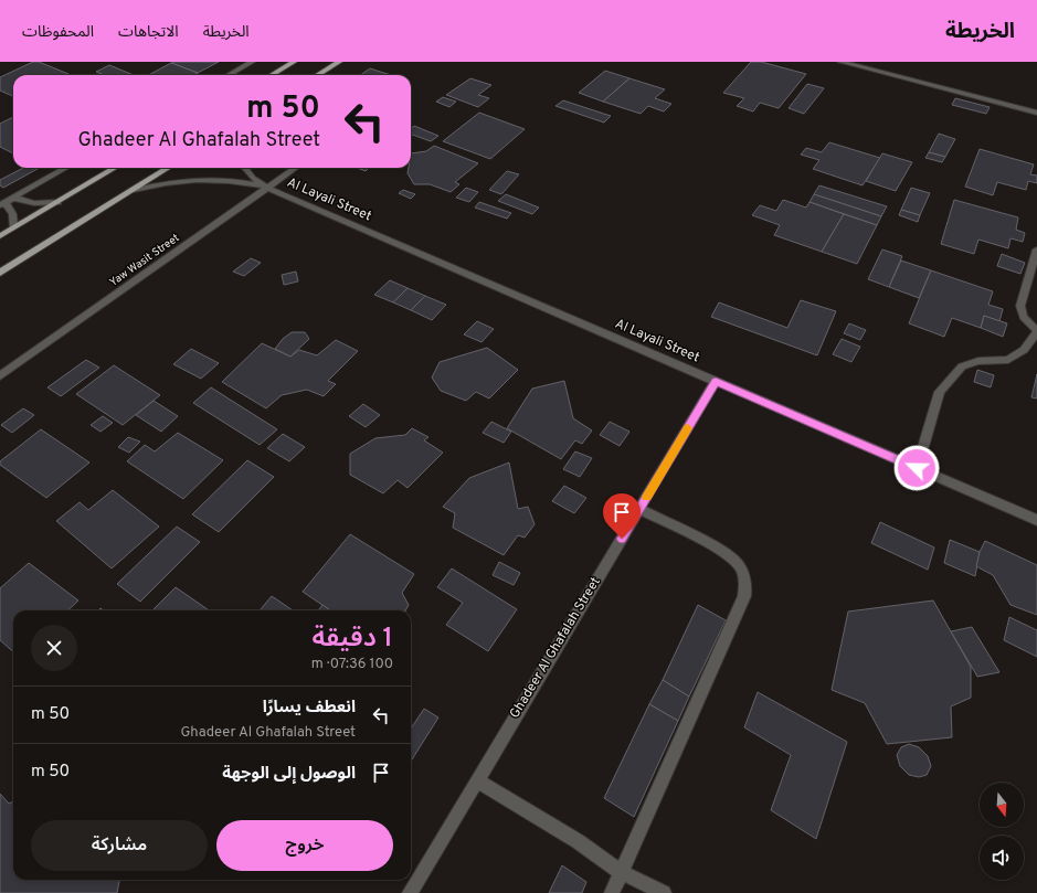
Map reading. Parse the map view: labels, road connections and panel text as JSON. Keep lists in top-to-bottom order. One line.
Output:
{"streets":{"street":["Al Layali Street","Yaw Wasit Street","Ghadeer Al Ghafalah Street"]},"crossings":[["Al Layali Street","Yaw Wasit Street"],["Al Layali Street","Ghadeer Al Ghafalah Street"]],"north":"bottom","page":{"header":"الخريطة","nav":["الخريطة","الاتجاهات","المحفوظات"],"turn":["50 m","Ghadeer Al Ghafalah Street"],"heading":["1 دقيقة","100 m · 07:36"],"list":[{"name":"انعطف يسارًا","note":"Ghadeer Al Ghafalah Street","value":"50 m"},{"name":"الوصول إلى الوجهة","value":"50 m"}],"buttons":["خروج","مشاركة"]}}
